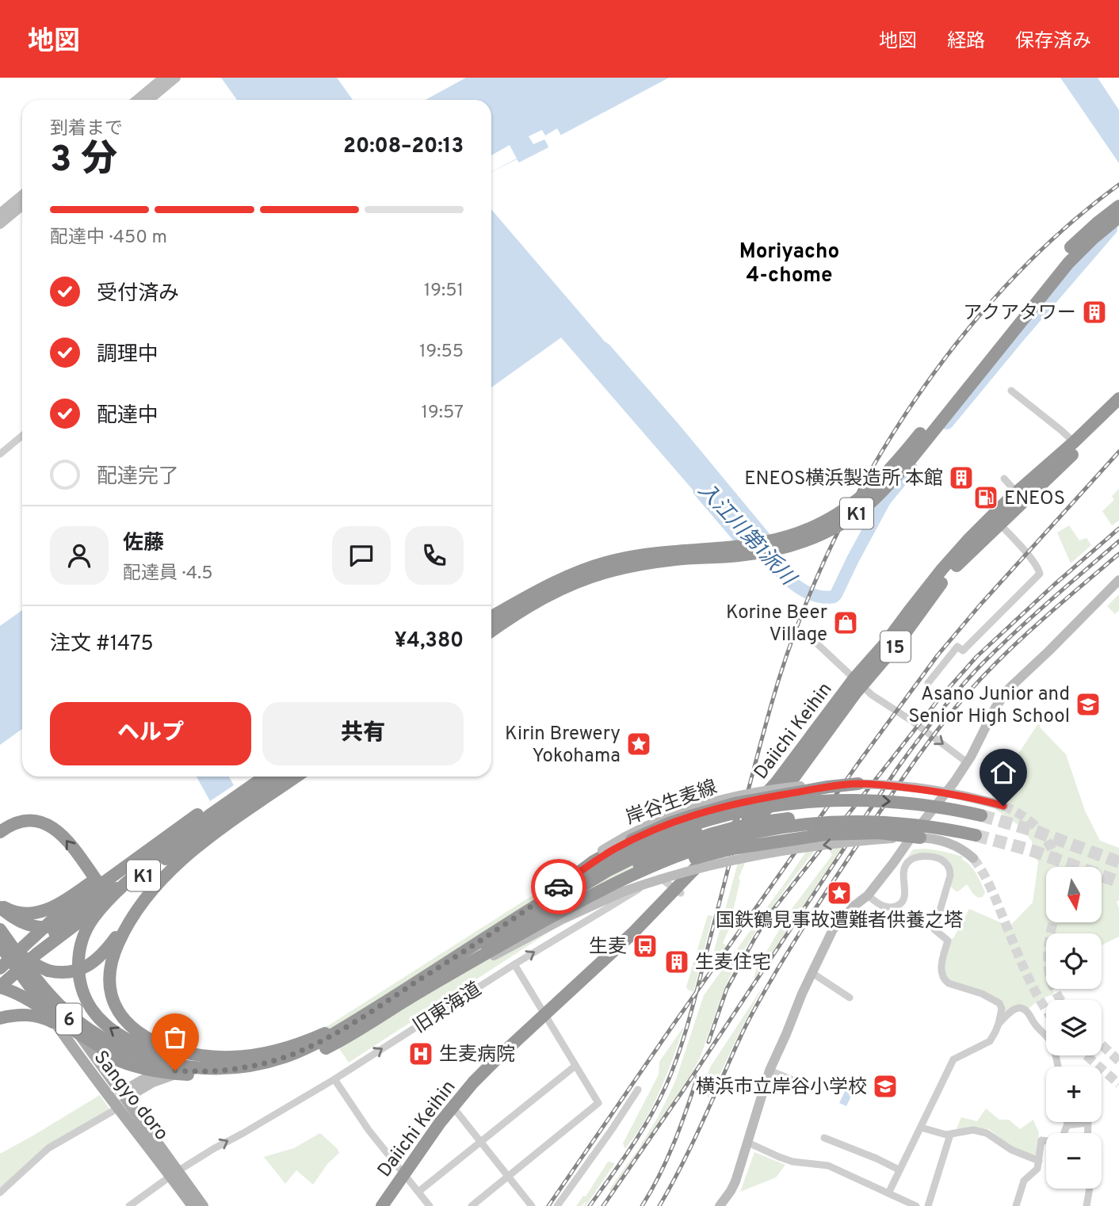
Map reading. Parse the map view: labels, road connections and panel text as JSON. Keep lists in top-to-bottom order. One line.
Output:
{"streets":{"highway":["K1","15","Daiichi Keihin"],"main road":["6","Sangyo doro"],"street":["岸谷生麦線","旧東海道"]},"crossings":[["Daiichi Keihin","旧東海道"],["岸谷生麦線","Sangyo doro"],["旧東海道","Sangyo doro"]],"one_way":["旧東海道"],"districts":["Moriyacho 4-chome"],"water":["入江川第1派川"],"places":{"building":["アクアタワー","ENEOS横浜製造所 本館","生麦住宅"],"fuel station":["ENEOS"],"shop":["Korine Beer Village"],"school or university":["Asano Junior and Senior High School","横浜市立岸谷小学校"],"place":["Kirin Brewery Yokohama","国鉄鶴見事故遭難者供養之塔"],"bus stop":["生麦"],"hospital":["生麦病院"]},"north":"bottom","page":{"header":"地図","nav":["地図","経路","保存済み"],"heading":["3 分","到着まで","20:08–20:13"],"panel":["佐藤","配達員 · 4.5","注文 #1475","¥4,380"],"bar":"配達中 · 450 m","list":[["受付済み","19:51"],["調理中","19:55"],["配達中","19:57"],"配達完了"],"buttons":["ヘルプ","共有"],"map_buttons":["+","−"]}}
